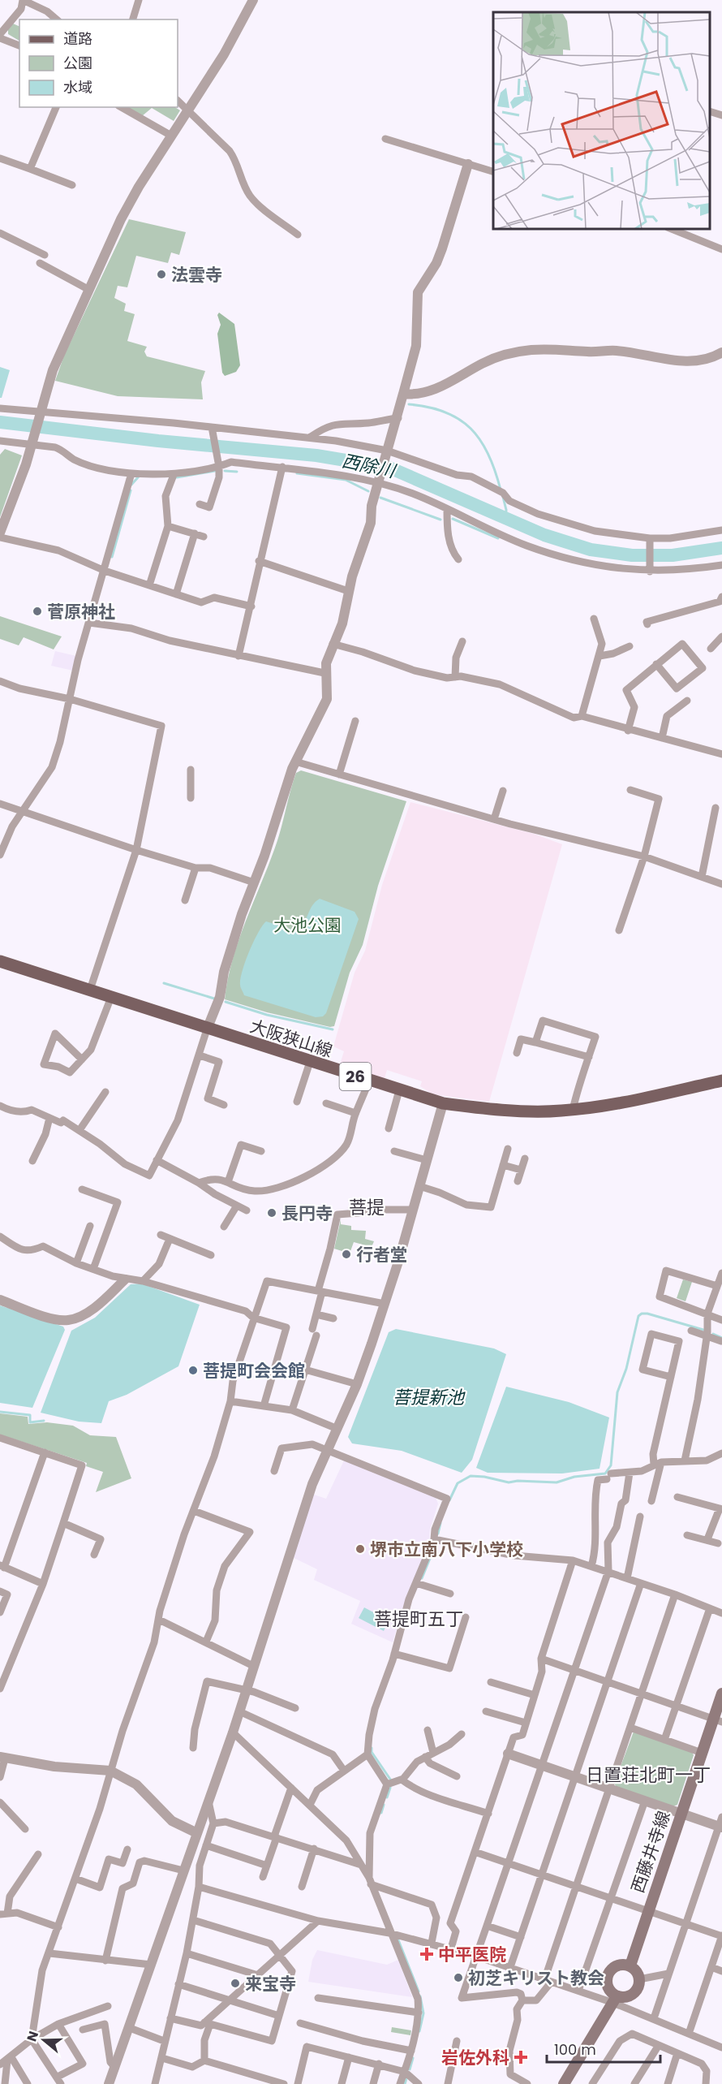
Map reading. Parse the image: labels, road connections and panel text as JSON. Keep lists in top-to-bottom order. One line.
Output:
{"streets":{"main road":["大阪狭山線","26","西藤井寺線"]},"districts":["菩提","菩提町五丁","日置荘北町一丁"],"water":["西除川","菩提新池"],"parks":["大池公園"],"places":{"other":["法雲寺","菅原神社","長円寺","行者堂","菩提町会会館","堺市立南八下小学校","初芝キリスト教会","来宝寺"],"health":["中平医院","岩佐外科"]},"legend":["道路","公園","水域"],"scale_bar":"100 m","north":"left"}
